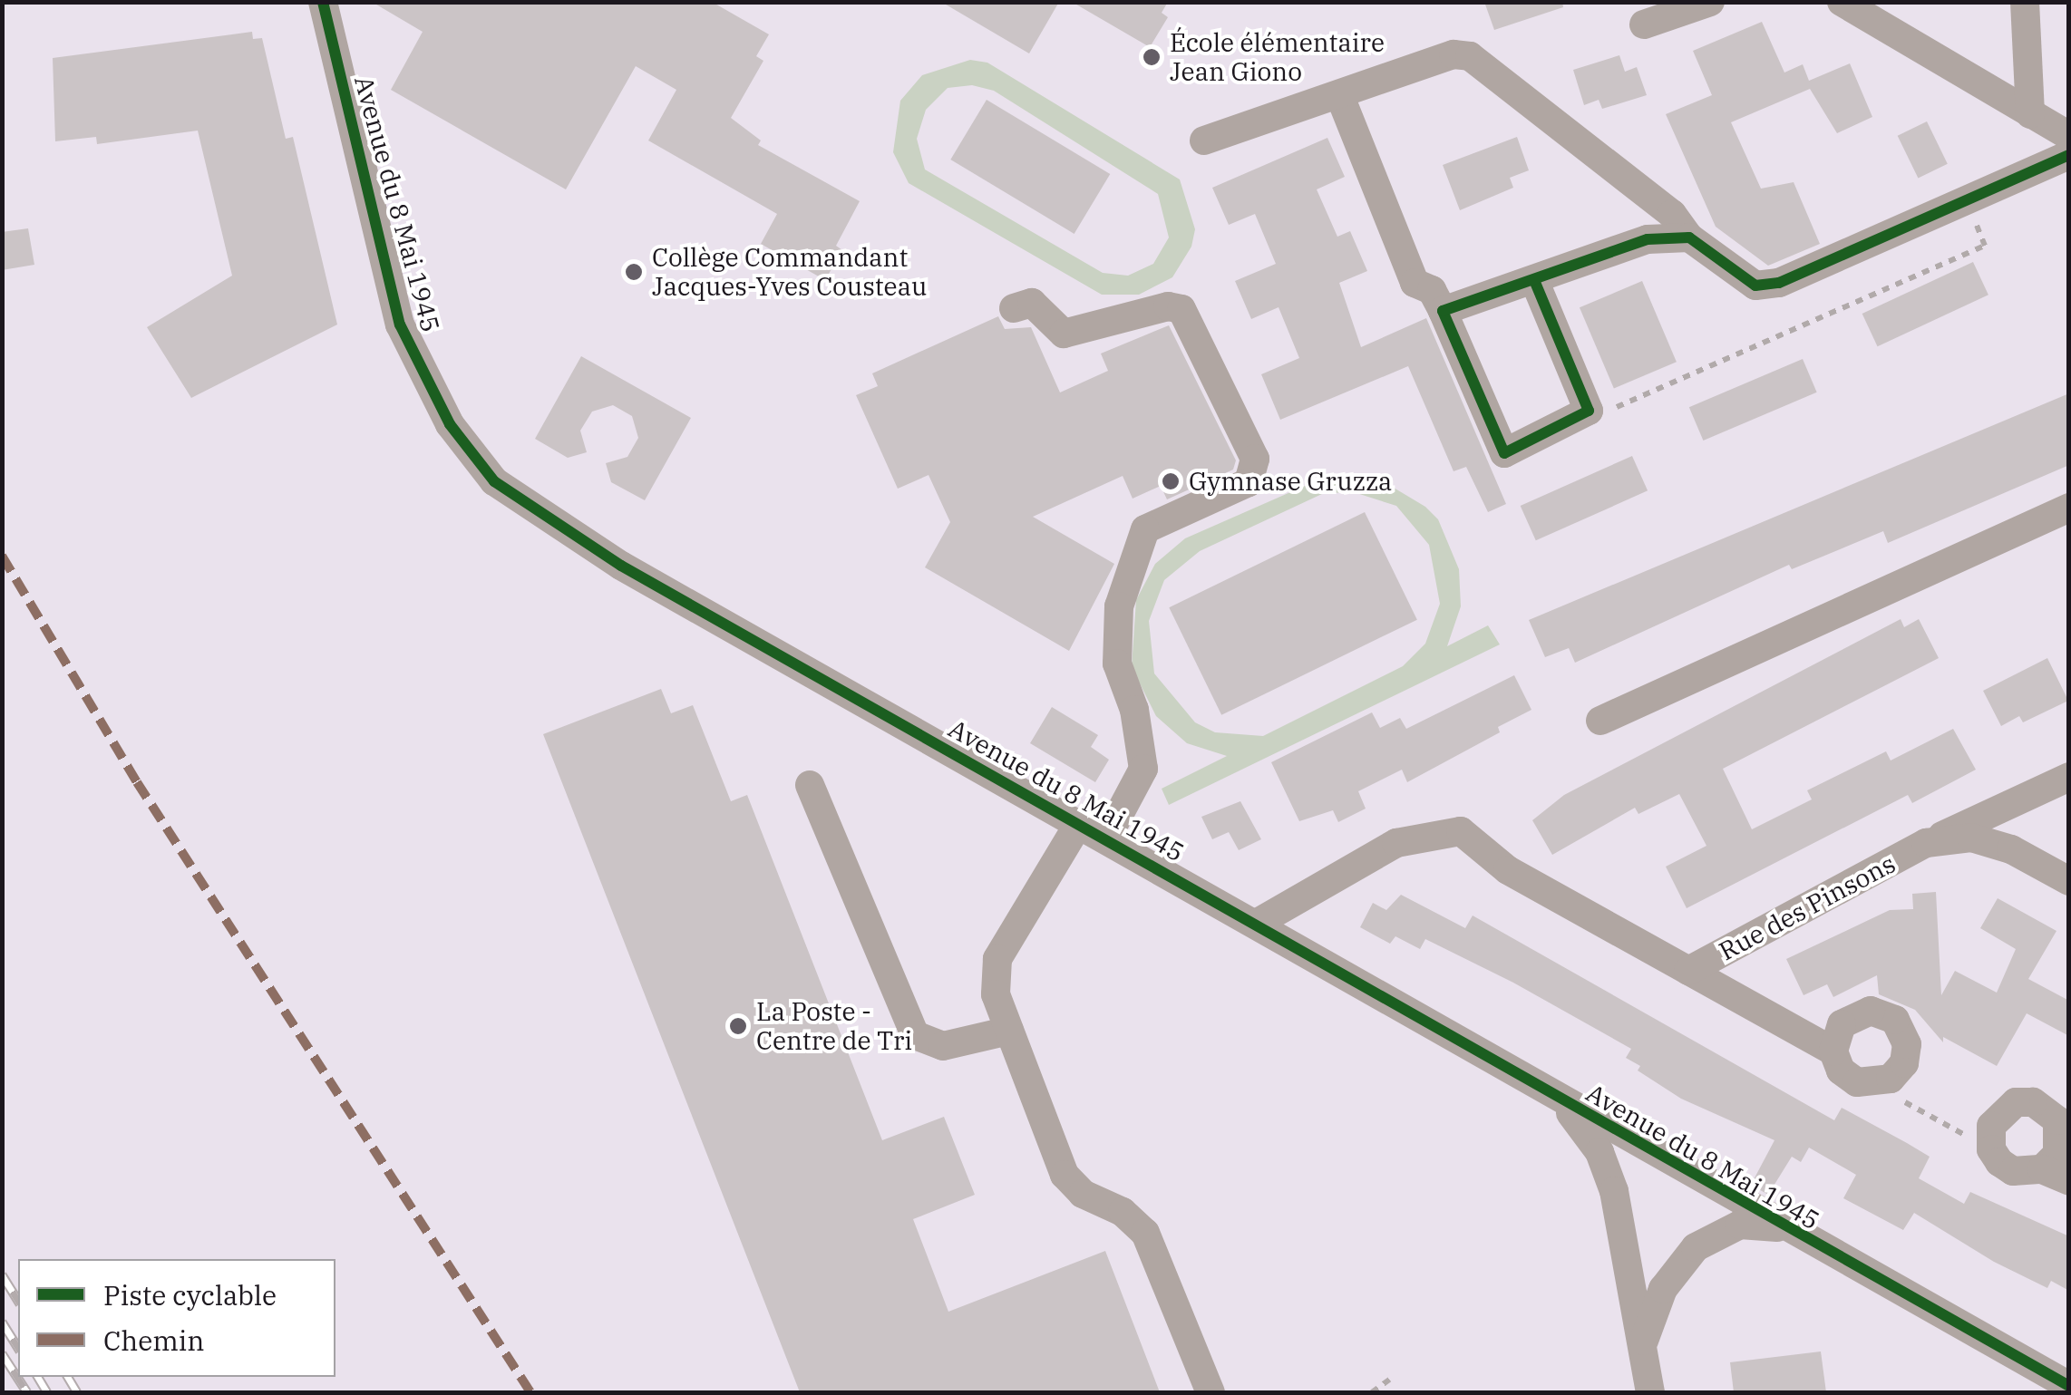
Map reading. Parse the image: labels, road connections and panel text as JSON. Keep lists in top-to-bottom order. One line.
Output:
{"streets":{"street":["Avenue du 8 Mai 1945","Rue des Pinsons"]},"places":["École élémentaire Jean Giono","Collège Commandant Jacques-Yves Cousteau","Gymnase Gruzza","La Poste - Centre de Tri"],"legend":["Piste cyclable","Chemin"]}
